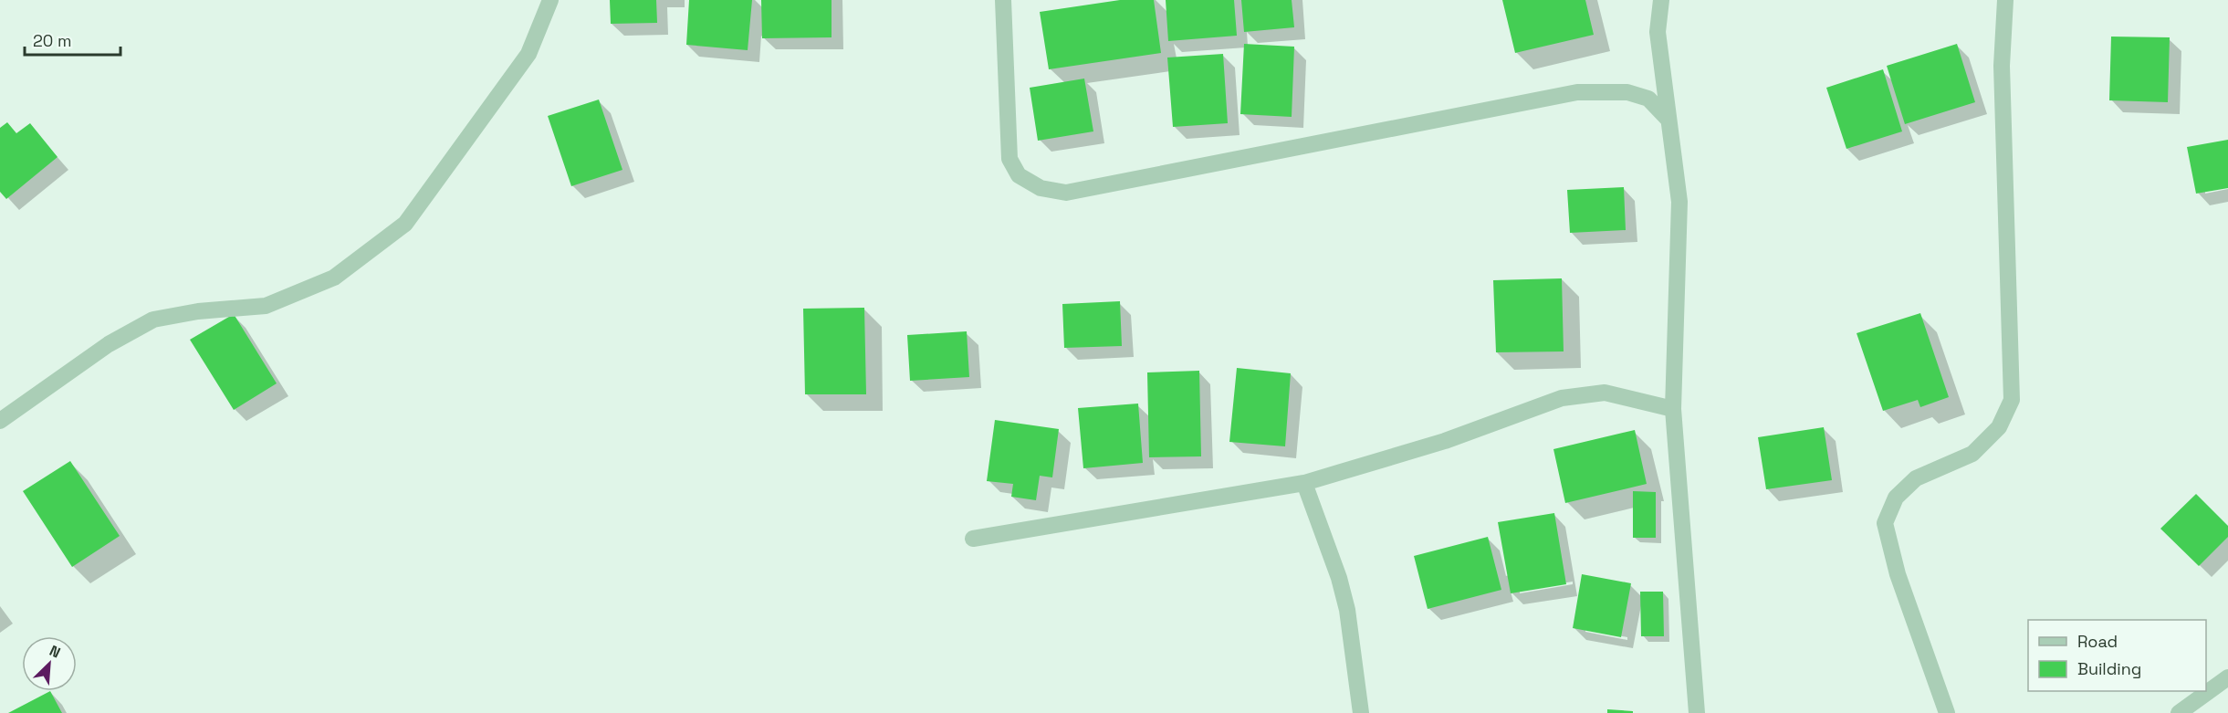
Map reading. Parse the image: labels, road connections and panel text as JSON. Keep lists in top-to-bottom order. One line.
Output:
{"legend":["Road","Building"],"scale_bar":"20 m","north":"top right"}
